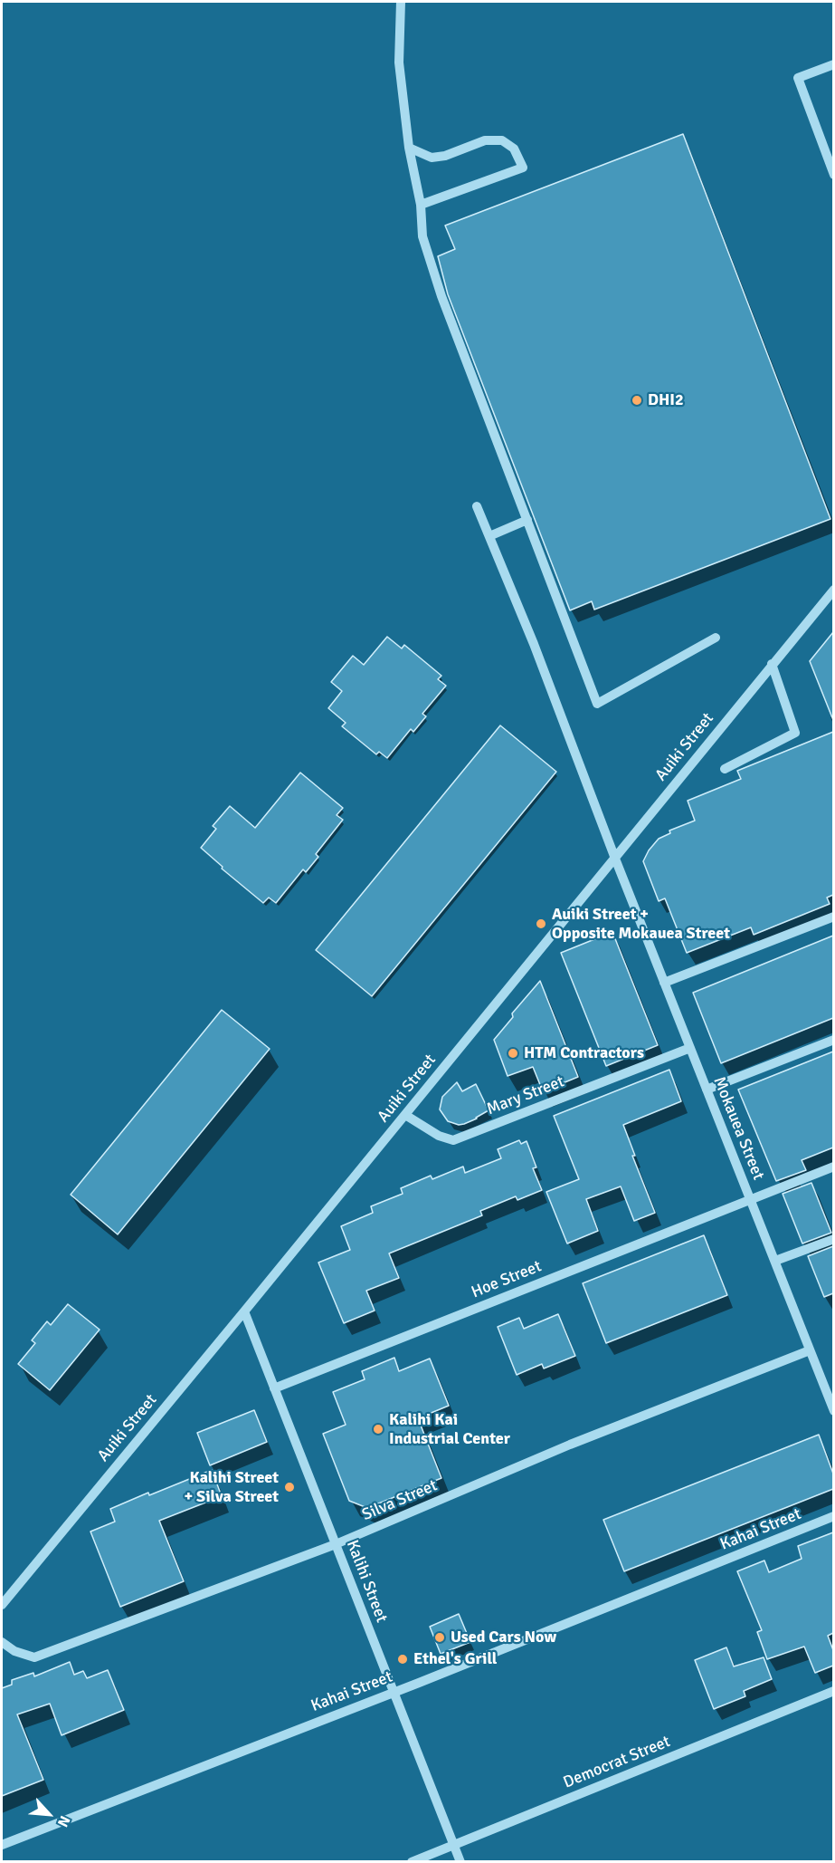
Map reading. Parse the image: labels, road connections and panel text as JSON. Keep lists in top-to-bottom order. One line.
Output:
{"streets":{"street":["Auiki Street","Mary Street","Mokauea Street","Hoe Street","Silva Street","Kahai Street","Kalihi Street","Democrat Street"]},"crossings":[["Auiki Street","Mary Street"],["Auiki Street","Mokauea Street"],["Auiki Street","Kalihi Street"],["Mary Street","Mokauea Street"],["Mokauea Street","Hoe Street"],["Mokauea Street","Silva Street"],["Hoe Street","Kalihi Street"],["Silva Street","Kalihi Street"],["Kahai Street","Kalihi Street"],["Kalihi Street","Democrat Street"]],"places":["DHI2","Auiki Street + Opposite Mokauea Street","HTM Contractors","Kalihi Kai Industrial Center","Kalihi Street + Silva Street","Used Cars Now","Ethel's Grill"],"north":"bottom right"}
